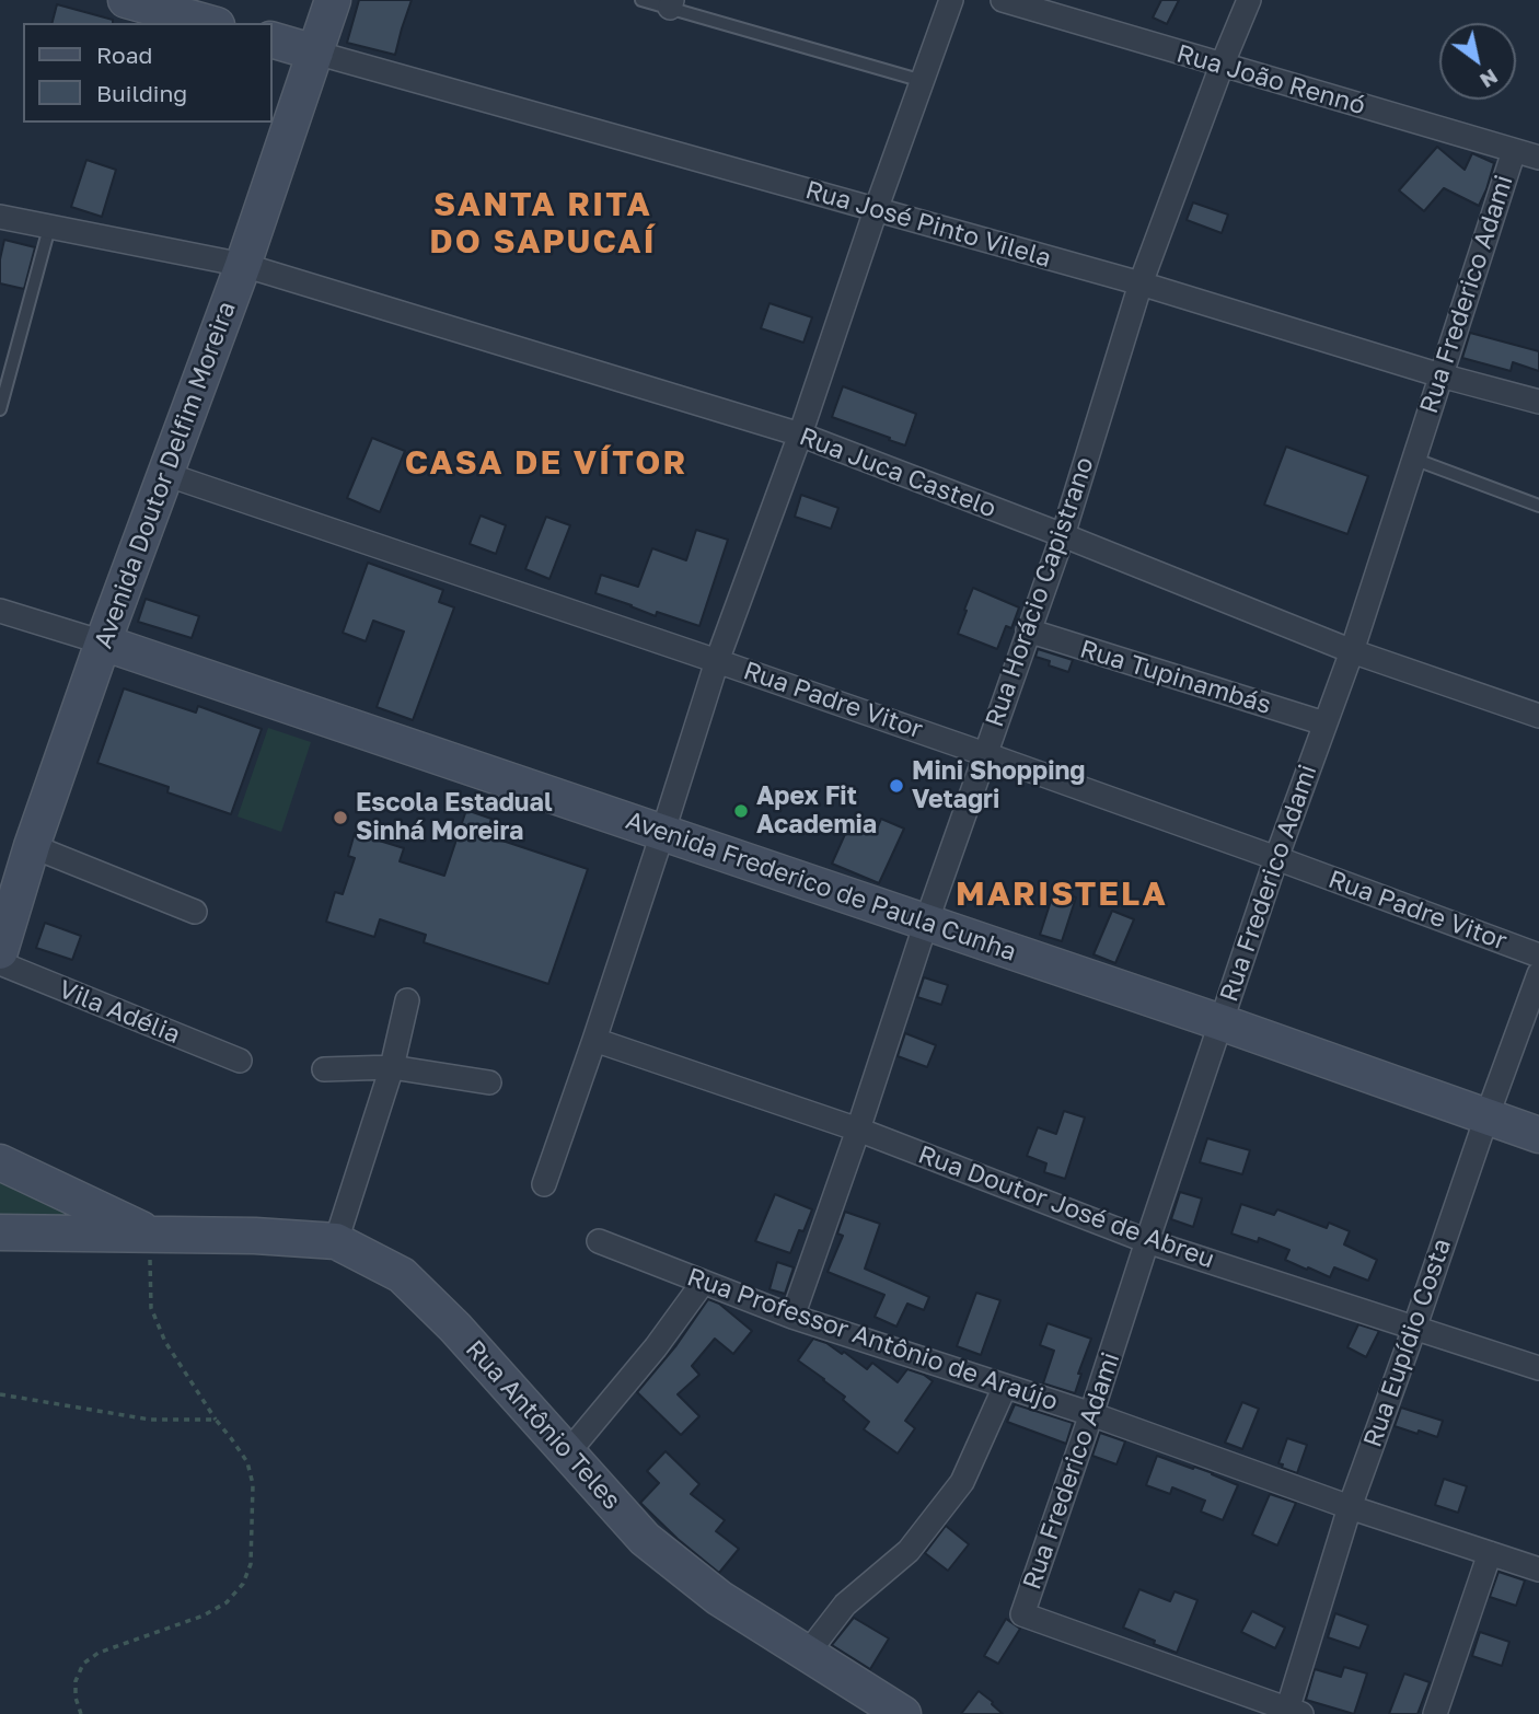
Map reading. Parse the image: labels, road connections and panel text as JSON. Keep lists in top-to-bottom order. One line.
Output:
{"streets":{"main road":["Avenida Doutor Delfim Moreira","Avenida Frederico de Paula Cunha","Rua Antônio Teles"],"street":["Rua João Rennó","Rua José Pinto Vilela","Rua Frederico Adami","Rua Juca Castelo","Rua Horácio Capistrano","Rua Tupinambás","Rua Padre Vitor","Vila Adélia","Rua Doutor José de Abreu","Rua Professor Antônio de Araújo","Rua Eupídio Costa"]},"crossings":[["Rua João Rennó","Rua Frederico Adami"],["Rua João Rennó","Rua Horácio Capistrano"],["Rua José Pinto Vilela","Rua Frederico Adami"],["Rua José Pinto Vilela","Avenida Doutor Delfim Moreira"],["Rua José Pinto Vilela","Rua Horácio Capistrano"],["Rua Frederico Adami","Rua Juca Castelo"],["Rua Frederico Adami","Rua Tupinambás"],["Rua Frederico Adami","Rua Padre Vitor"],["Rua Frederico Adami","Avenida Frederico de Paula Cunha"],["Rua Frederico Adami","Rua Doutor José de Abreu"],["Rua Frederico Adami","Rua Professor Antônio de Araújo"],["Rua Frederico Adami","Rua Eupídio Costa"],["Rua Juca Castelo","Avenida Doutor Delfim Moreira"],["Rua Juca Castelo","Rua Horácio Capistrano"],["Avenida Doutor Delfim Moreira","Rua Padre Vitor"],["Avenida Doutor Delfim Moreira","Avenida Frederico de Paula Cunha"],["Rua Horácio Capistrano","Rua Tupinambás"],["Rua Horácio Capistrano","Rua Padre Vitor"],["Rua Horácio Capistrano","Avenida Frederico de Paula Cunha"],["Rua Horácio Capistrano","Rua Doutor José de Abreu"],["Rua Horácio Capistrano","Rua Professor Antônio de Araújo"],["Avenida Frederico de Paula Cunha","Rua Eupídio Costa"],["Rua Doutor José de Abreu","Rua Eupídio Costa"],["Rua Professor Antônio de Araújo","Rua Eupídio Costa"]],"districts":["SANTA RITA DO SAPUCAÍ","CASA DE VÍTOR","MARISTELA"],"places":["Mini Shopping Vetagri","Apex Fit Academia","Escola Estadual Sinhá Moreira"],"legend":["Road","Building"],"north":"bottom right"}
